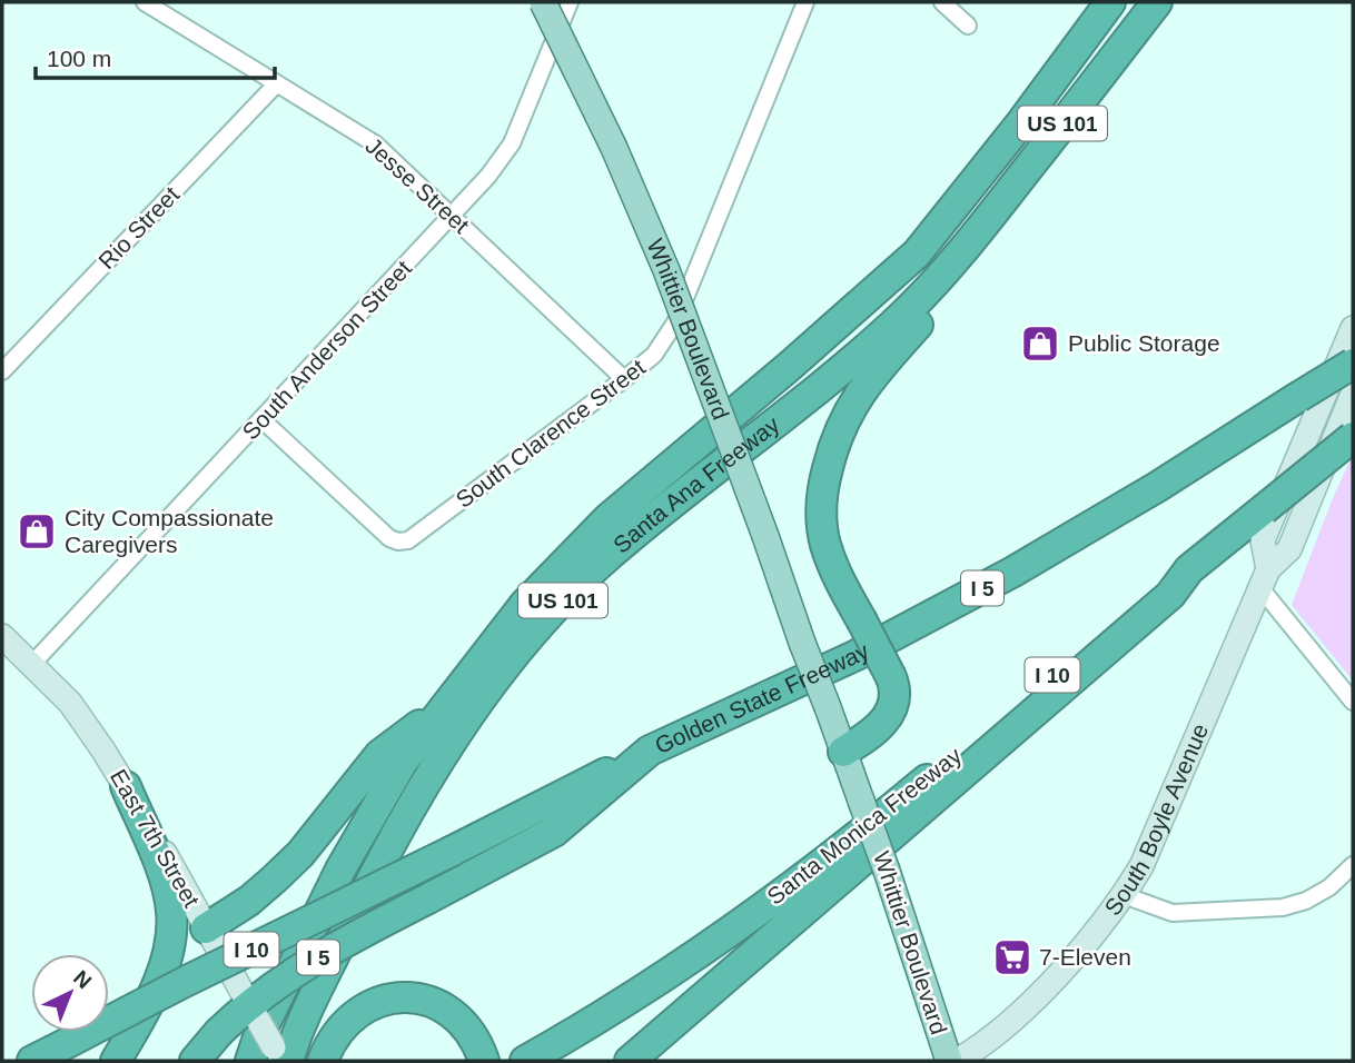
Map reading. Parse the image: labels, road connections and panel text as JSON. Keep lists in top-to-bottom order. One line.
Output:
{"streets":{"highway":["US 101","Santa Ana Freeway","I 5","I 10","Golden State Freeway","Santa Monica Freeway"],"main road":["Whittier Boulevard","South Boyle Avenue","East 7th Street"],"street":["Jesse Street","Rio Street","South Anderson Street","South Clarence Street"]},"crossings":[["Jesse Street","Rio Street"],["Jesse Street","South Anderson Street"],["Jesse Street","South Clarence Street"],["South Anderson Street","South Clarence Street"],["South Anderson Street","East 7th Street"],["Santa Ana Freeway","East 7th Street"],["I 10","Golden State Freeway"]],"places":{"shop":["Public Storage","City Compassionate Caregivers"],"supermarket":["7-Eleven"]},"scale_bar":"100 m","north":"top right"}
